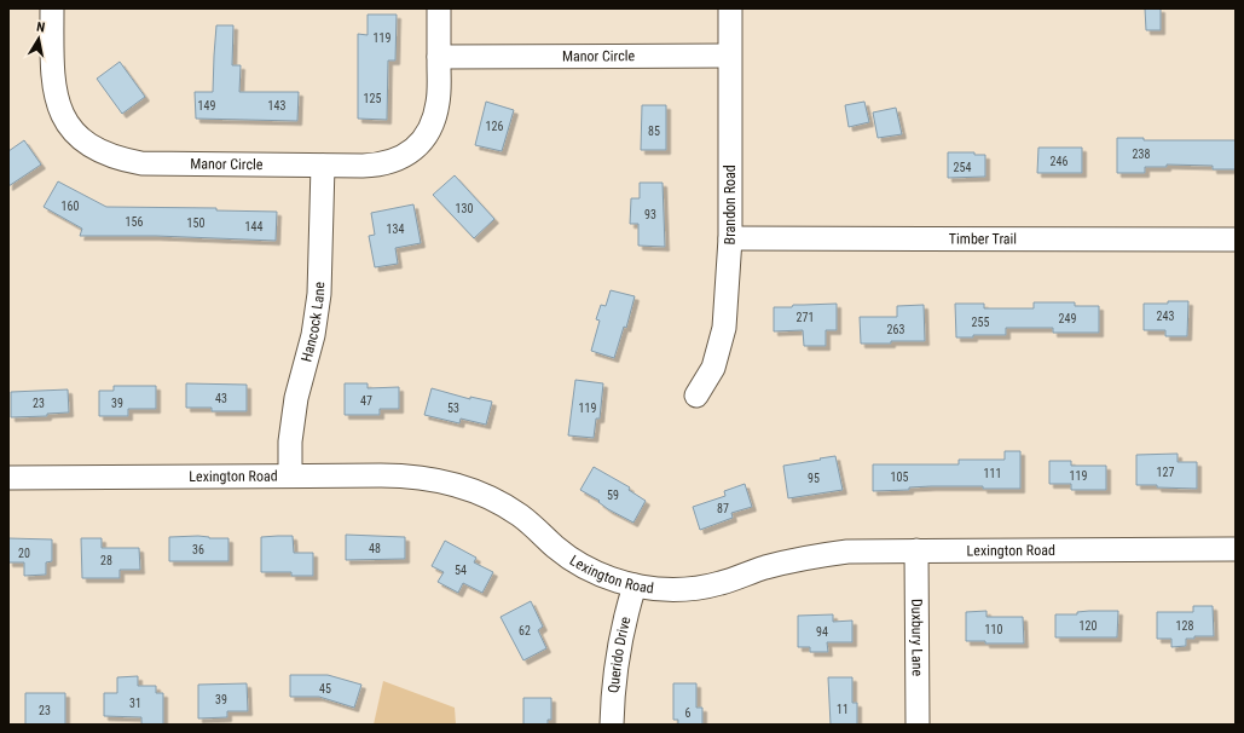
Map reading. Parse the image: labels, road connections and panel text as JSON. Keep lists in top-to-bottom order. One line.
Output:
{"streets":{"street":["Manor Circle","Brandon Road","Timber Trail","Hancock Lane","Lexington Road","Duxbury Lane","Querido Drive"]},"crossings":[["Manor Circle","Brandon Road"],["Manor Circle","Hancock Lane"],["Brandon Road","Timber Trail"],["Hancock Lane","Lexington Road"],["Lexington Road","Duxbury Lane"],["Lexington Road","Querido Drive"]],"house_numbers":["119","125","149","143","126","85","238","246","254","160","130","93","156","150","144","134","243","271","249","255","263","43","47","23","39","53","119","127","111","119","105","95","59","87","48","36","20","28","54","120","128","110","62","94","45","39","31","11","23","6"],"north":"top"}
